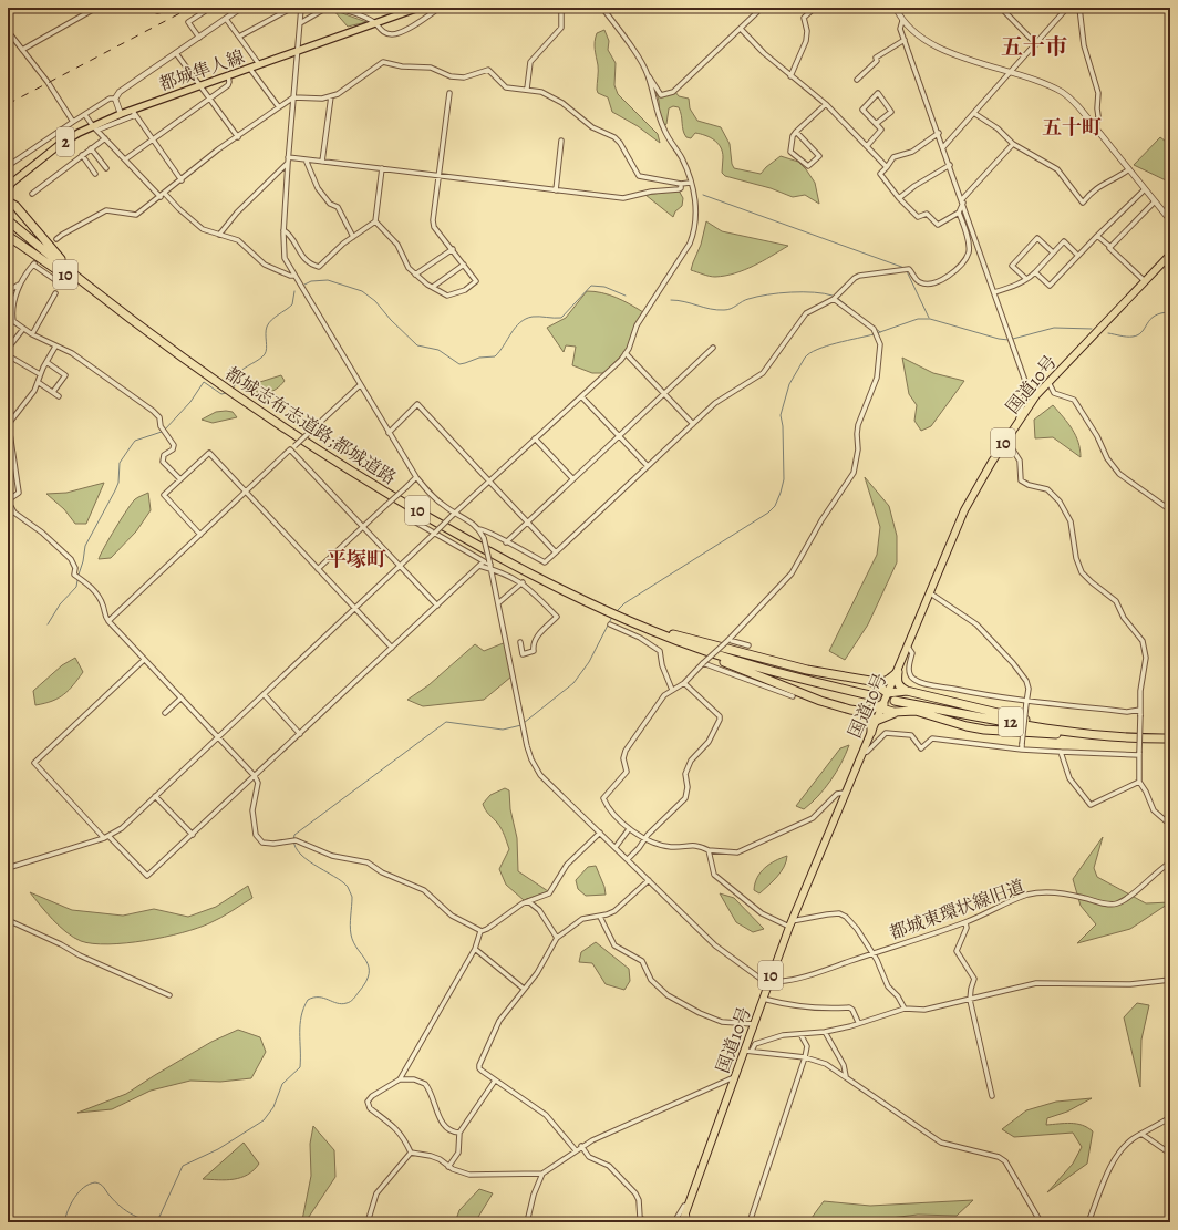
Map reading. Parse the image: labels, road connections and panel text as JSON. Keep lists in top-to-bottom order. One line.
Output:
{"streets":{"highway":["10","国道10号","都城志布志道路;都城道路","12"],"main road":["都城隼人線","2"],"street":["都城東環状線旧道"]},"crossings":[["10","都城志布志道路;都城道路"],["国道10号","都城東環状線旧道"]],"districts":["五十市","五十町","平塚町"]}
